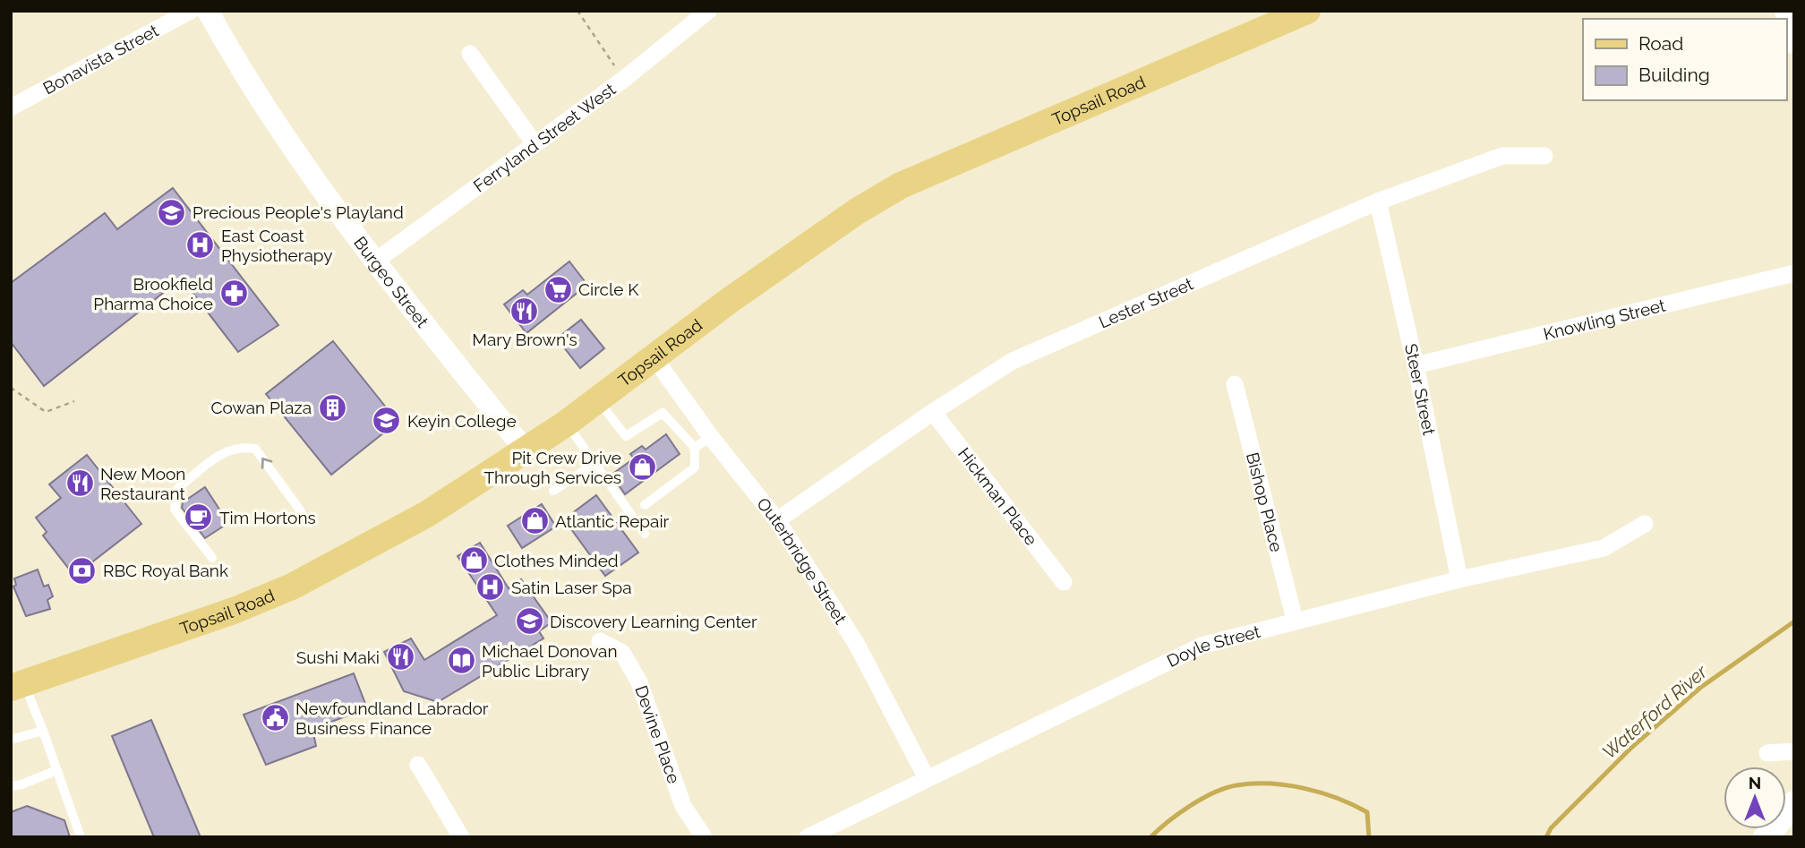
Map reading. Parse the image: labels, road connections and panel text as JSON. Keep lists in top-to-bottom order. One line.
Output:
{"streets":{"main road":["Topsail Road"],"street":["Bonavista Street","Ferryland Street West","Burgeo Street","Lester Street","Knowling Street","Steer Street","Hickman Place","Bishop Place","Outerbridge Street","Doyle Street","Devine Place"]},"crossings":[["Topsail Road","Burgeo Street"],["Topsail Road","Outerbridge Street"],["Ferryland Street West","Burgeo Street"],["Lester Street","Steer Street"],["Lester Street","Hickman Place"],["Lester Street","Outerbridge Street"],["Knowling Street","Steer Street"],["Steer Street","Doyle Street"],["Bishop Place","Doyle Street"],["Outerbridge Street","Doyle Street"]],"water":["Waterford River"],"places":{"school or university":["Precious People's Playland","Keyin College","Discovery Learning Center"],"hospital":["East Coast Physiotherapy","Satin Laser Spa"],"supermarket":["Circle K"],"pharmacy":["Brookfield Pharma Choice"],"restaurant":["Mary Brown's","New Moon Restaurant","Sushi Maki"],"building":["Cowan Plaza"],"shop":["Pit Crew Drive Through Services","Atlantic Repair","Clothes Minded"],"cafe":["Tim Hortons"],"bank":["RBC Royal Bank"],"library":["Michael Donovan Public Library"],"public building":["Newfoundland Labrador Business Finance"]},"legend":["Road","Building"],"north":"top"}
